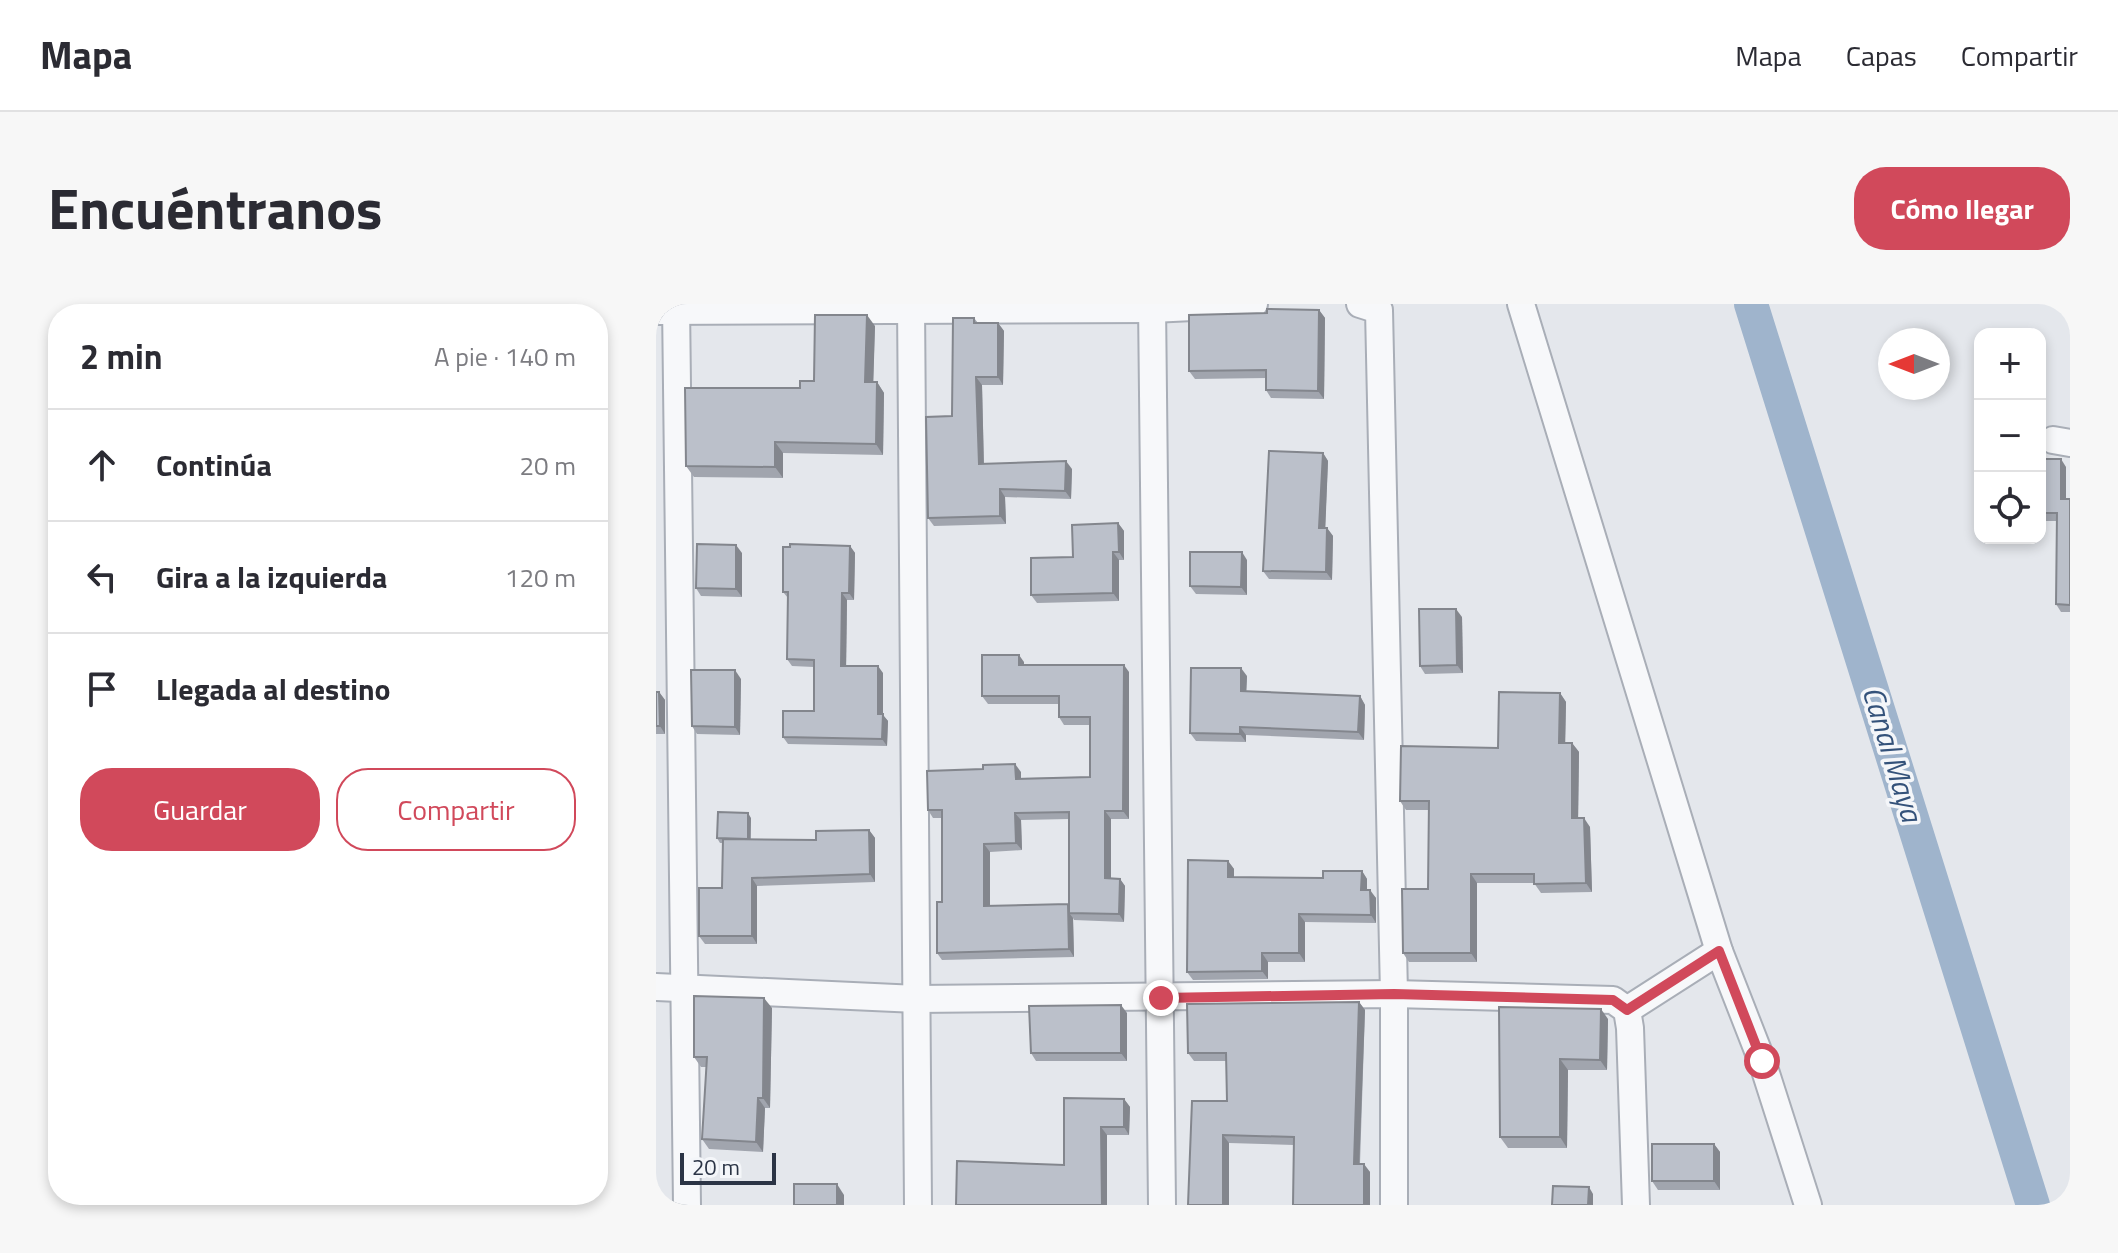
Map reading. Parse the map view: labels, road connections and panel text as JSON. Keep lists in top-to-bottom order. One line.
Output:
{"water":["Canal Maya"],"scale_bar":"20 m","north":"left","page":{"header":"Mapa","nav":["Mapa","Capas","Compartir"],"title":"Encuéntranos","buttons":["Cómo llegar",["Guardar","Compartir"]],"heading":["2 min","A pie · 140 m"],"map_buttons":["+","−"],"list":[["Continúa","20 m"],["Gira a la izquierda","120 m"],"Llegada al destino"],"scale":"20 m"}}
